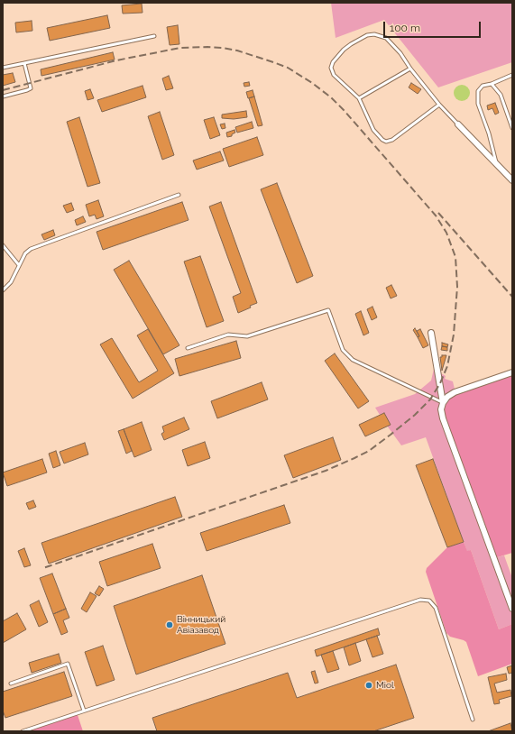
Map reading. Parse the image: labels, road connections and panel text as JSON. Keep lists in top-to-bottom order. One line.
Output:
{"places":["Вінницький Авіазавод","Miol"],"scale_bar":"100 m"}
